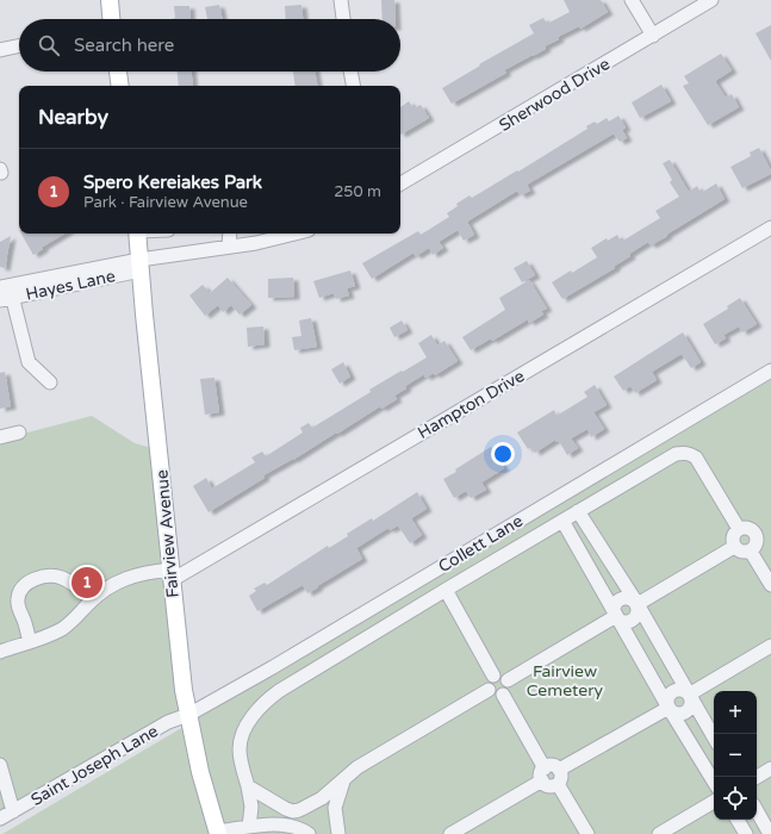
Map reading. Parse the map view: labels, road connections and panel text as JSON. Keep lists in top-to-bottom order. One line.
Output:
{"streets":{"main road":["Fairview Avenue"],"street":["Sherwood Drive","Hayes Lane","Hampton Drive","Collett Lane","Saint Joseph Lane"]},"crossings":[["Hayes Lane","Fairview Avenue"],["Hampton Drive","Fairview Avenue"],["Fairview Avenue","Collett Lane"],["Fairview Avenue","Saint Joseph Lane"],["Collett Lane","Saint Joseph Lane"]],"parks":["Fairview Cemetery"],"page":{"search":"Search here","heading":"Nearby","list":[{"mark":"1","name":"Spero Kereiakes Park","note":"Park · Fairview Avenue","value":"250 m"}],"pins":"1","map_buttons":["+","−"]}}
